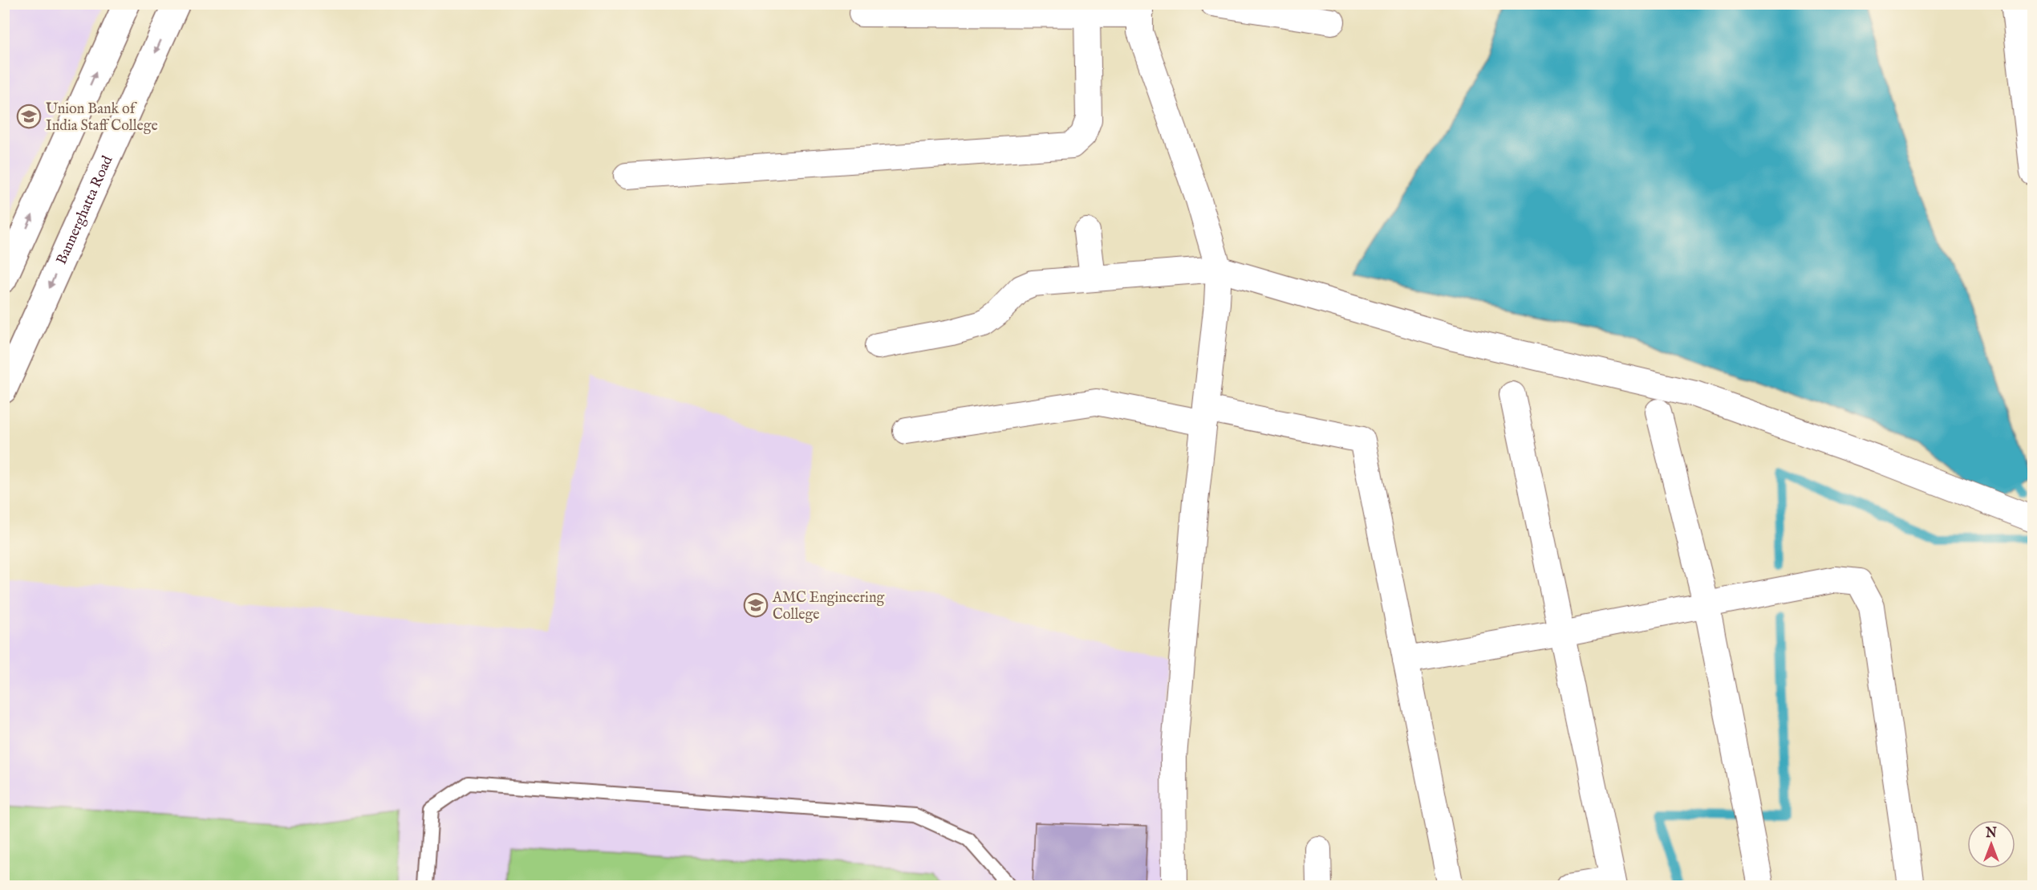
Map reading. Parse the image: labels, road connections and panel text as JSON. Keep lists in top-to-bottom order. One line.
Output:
{"streets":{"main road":["Bannerghatta Road"]},"places":{"school or university":["Union Bank of India Staff College","AMC Engineering College"]},"north":"top"}
